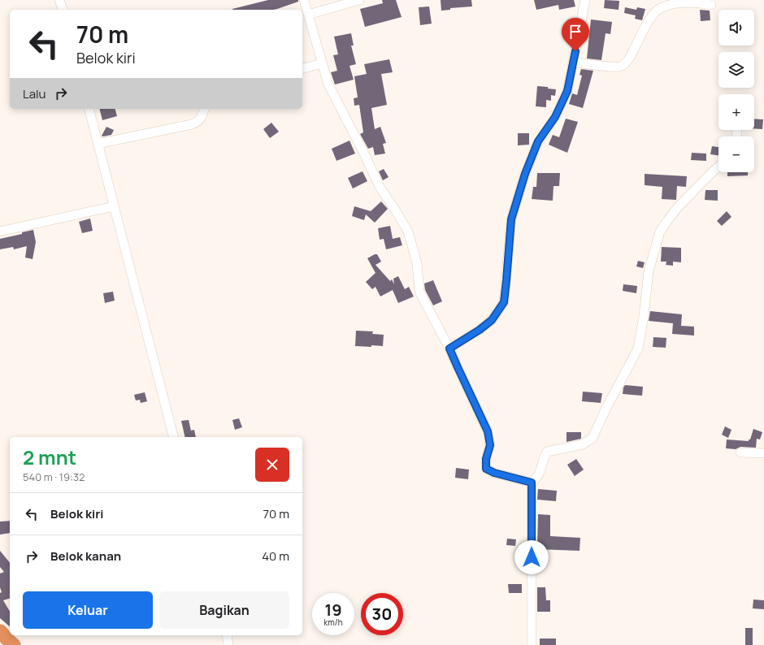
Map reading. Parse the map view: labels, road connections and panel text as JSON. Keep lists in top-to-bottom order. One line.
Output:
{"page":{"map_buttons":["+","−"],"turn":["70 m","Belok kiri"],"then":"Lalu","heading":["2 mnt","540 m · 19:32"],"list":[{"name":"Belok kiri","value":"70 m"},{"name":"Belok kanan","value":"40 m"}],"buttons":["Keluar","Bagikan"],"speed":"19 km/h","limit":"30"}}
